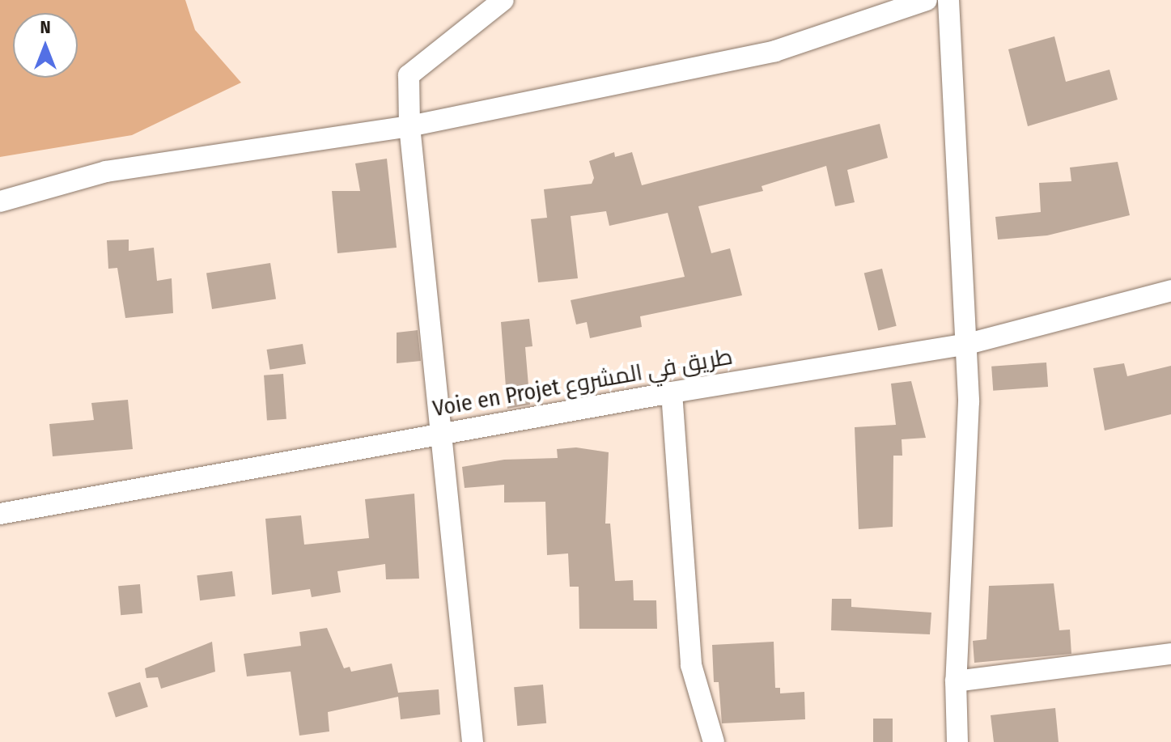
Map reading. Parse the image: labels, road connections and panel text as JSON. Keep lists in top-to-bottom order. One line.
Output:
{"streets":{"street":["Voie en Projet طريق في المشروع"]},"north":"top"}
